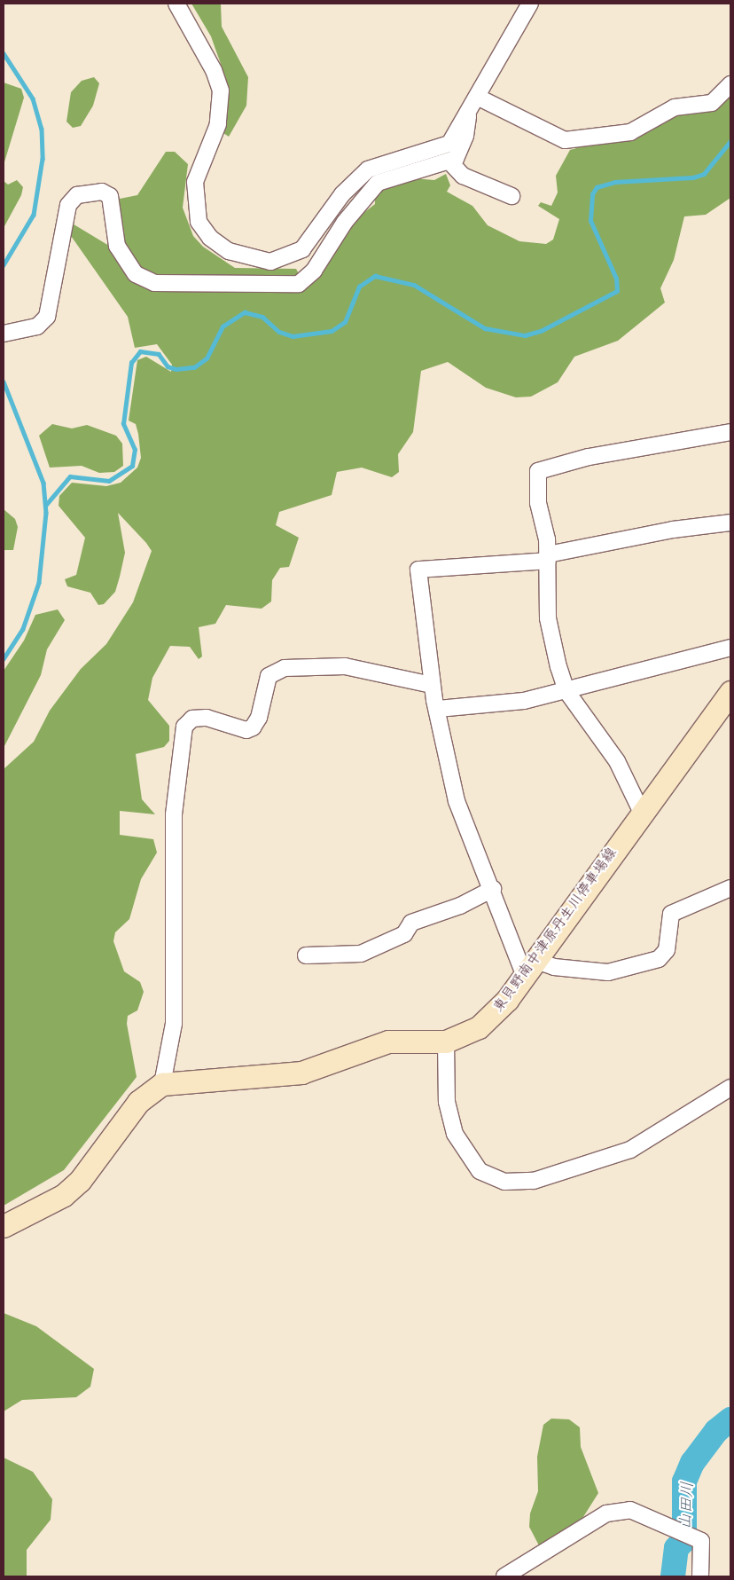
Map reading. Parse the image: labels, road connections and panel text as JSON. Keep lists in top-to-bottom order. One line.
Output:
{"streets":{"main road":["東貝野南中津原丹生川停車場線"]},"water":["山田川"]}
